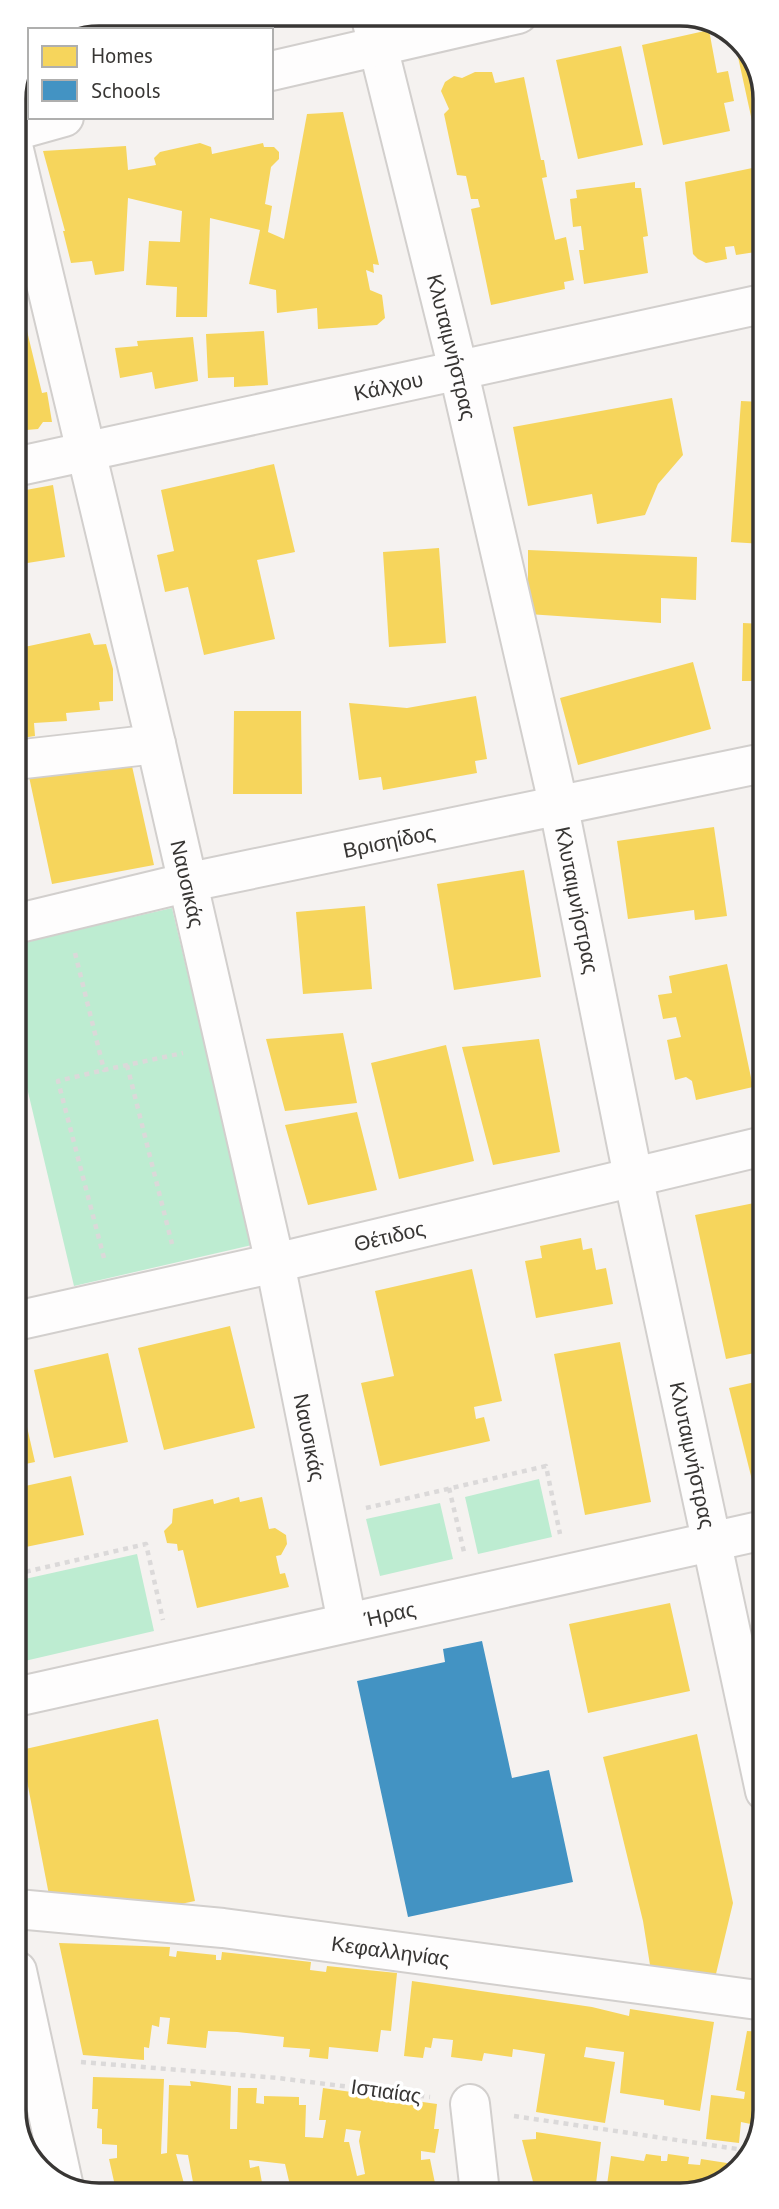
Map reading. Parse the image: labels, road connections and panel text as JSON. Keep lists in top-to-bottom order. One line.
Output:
{"streets":{"street":["Κλυταιμνήστρας","Κάλχου","Βρισηίδος","Ναυσικάς","Θέτιδος","Ήρας","Κεφαλληνίας"],"path":["Ιστιαίας"]},"crossings":[["Κλυταιμνήστρας","Κάλχου"],["Κλυταιμνήστρας","Βρισηίδος"],["Κλυταιμνήστρας","Θέτιδος"],["Κλυταιμνήστρας","Ήρας"],["Κάλχου","Ναυσικάς"],["Βρισηίδος","Ναυσικάς"],["Ναυσικάς","Θέτιδος"],["Ναυσικάς","Ήρας"]],"legend":["Homes","Schools"]}
